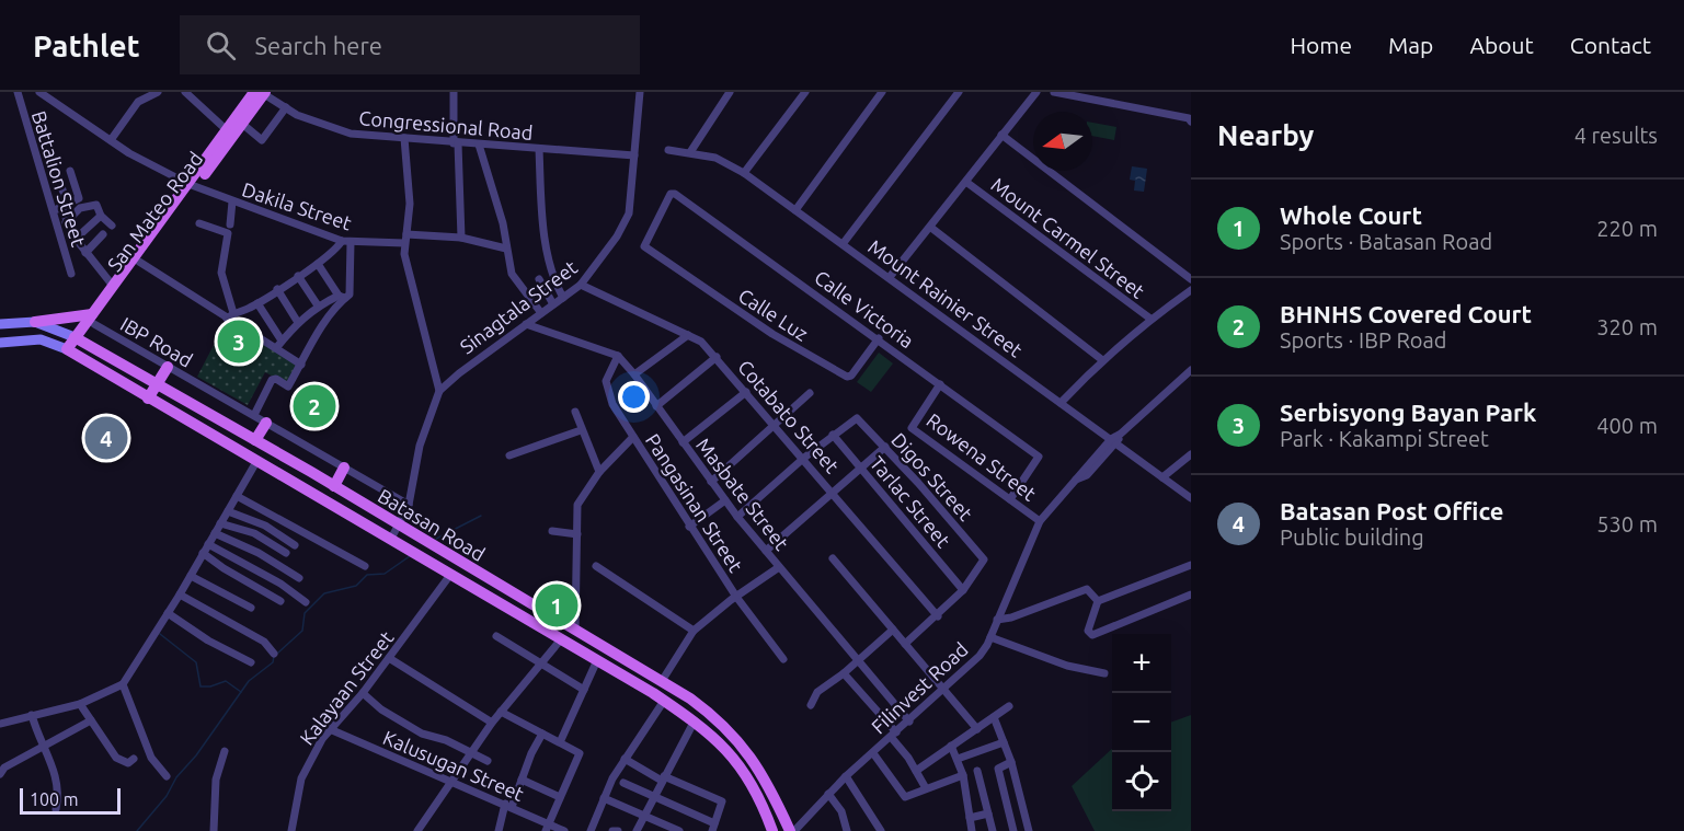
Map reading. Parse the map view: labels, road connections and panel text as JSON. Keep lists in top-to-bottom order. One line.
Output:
{"streets":{"main road":["San Mateo Road","Batasan Road"],"street":["Congressional Road","Battalion Street","Dakila Street","Mount Carmel Street","Mount Rainier Street","Sinagtala Street","Calle Victoria","Calle Luz","IBP Road","Cotabato Street","Rowena Street","Digos Street","Masbate Street","Tarlac Street","Pangasinan Street","Kalayaan Street","Filinvest Road","Kalusugan Street"]},"crossings":[["Congressional Road","San Mateo Road"],["Congressional Road","Sinagtala Street"],["Battalion Street","Dakila Street"],["Battalion Street","San Mateo Road"],["Dakila Street","San Mateo Road"],["San Mateo Road","IBP Road"],["San Mateo Road","Batasan Road"],["Mount Rainier Street","Filinvest Road"],["Sinagtala Street","IBP Road"],["Sinagtala Street","Cotabato Street"],["Sinagtala Street","Masbate Street"],["Sinagtala Street","Batasan Road"],["Calle Victoria","Calle Luz"],["Calle Victoria","Rowena Street"],["Rowena Street","Filinvest Road"],["Digos Street","Tarlac Street"],["Masbate Street","Pangasinan Street"],["Masbate Street","Filinvest Road"],["Batasan Road","Kalayaan Street"],["Batasan Road","Filinvest Road"],["Kalayaan Street","Kalusugan Street"]],"scale_bar":"100 m","north":"left","page":{"header":"Pathlet","search":"Search here","nav":["Home","Map","About","Contact"],"heading":["Nearby","4 results"],"list":[{"mark":"1","name":"Whole Court","note":"Sports · Batasan Road","value":"220 m"},{"mark":"2","name":"BHNHS Covered Court","note":"Sports · IBP Road","value":"320 m"},{"mark":"3","name":"Serbisyong Bayan Park","note":"Park · Kakampi Street","value":"400 m"},{"mark":"4","name":"Batasan Post Office","note":"Public building","value":"530 m"}],"pins":["3","2","4","1"],"map_buttons":["+","−"],"scale":"100 m"}}
